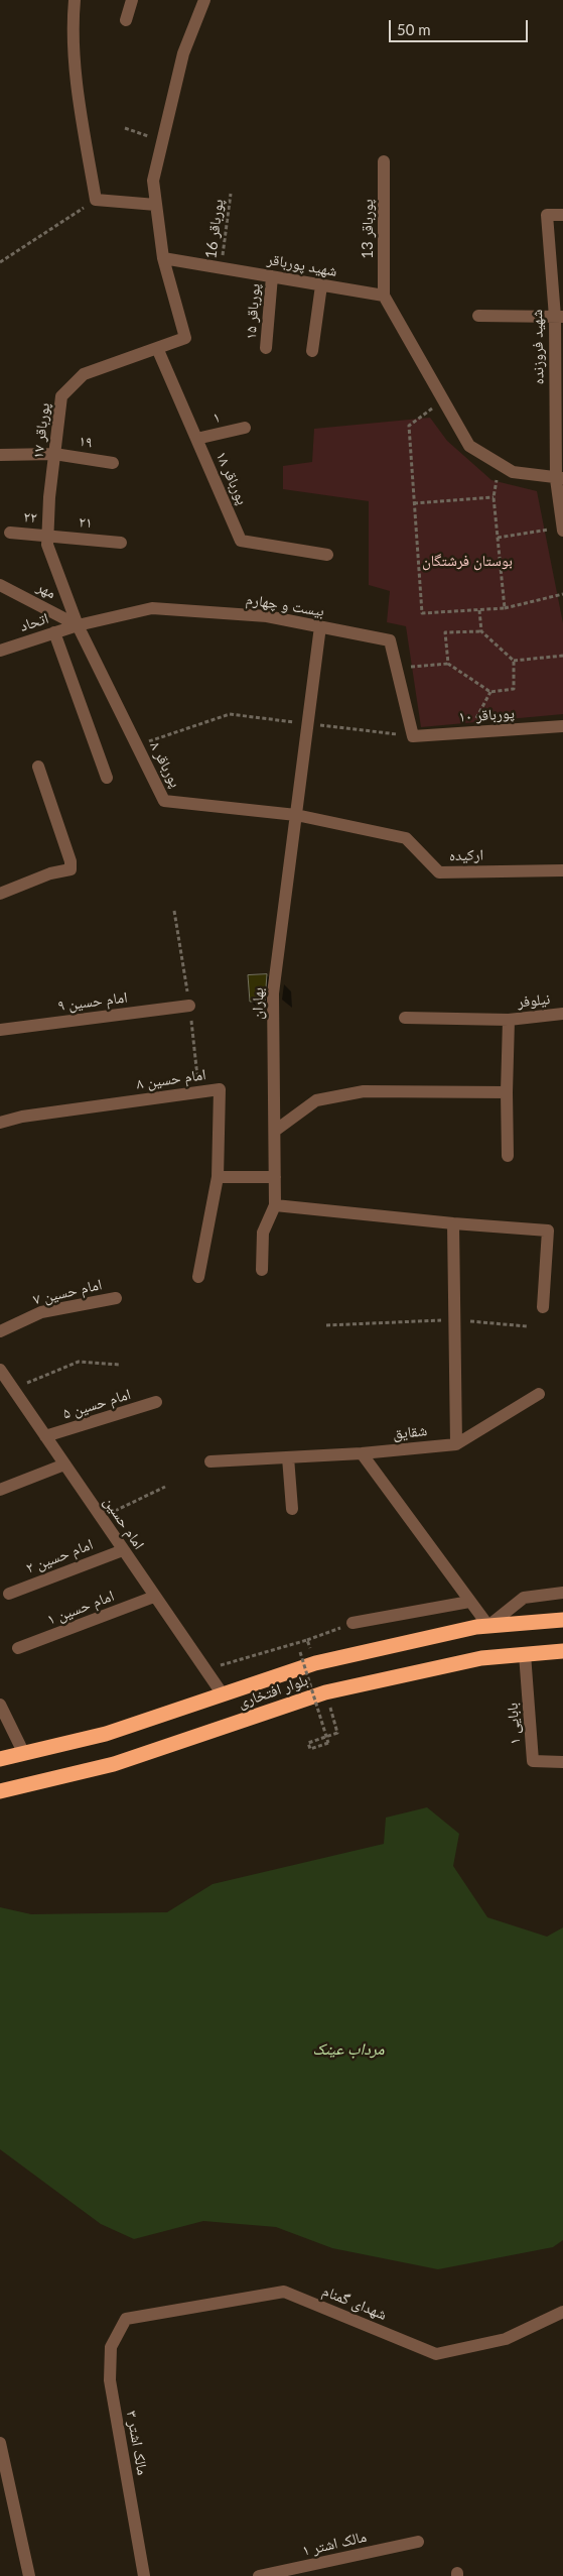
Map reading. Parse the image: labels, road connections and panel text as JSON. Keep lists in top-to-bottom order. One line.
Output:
{"streets":{"highway":["بلوار افتخاری"],"street":["پورباقر 13","شهید پورباقر","پورباقر ۱۵","شهید فروزنده","۱","پورباقر ۱۷","۱۹","پورباقر ۱۸","۲۲","۲۱","مهر","بیست و چهارم","اتحاد","پورباقر ۱۰","پورباقر ۸","ارکیده","نیلوفر","امام حسین ۹","بهاران","امام حسین ۸","امام حسین ۷","امام حسین ۵","شقایق","امام حسین","امام حسین ۲","امام حسین ۱","بابایی ۱","شهدای گمنام","مالک اشتر ۳","مالک اشتر ۱"],"path":["پورباقر 16"]},"crossings":[["پورباقر 16","شهید پورباقر"],["پورباقر 13","شهید پورباقر"],["شهید پورباقر","پورباقر ۱۵"],["شهید پورباقر","پورباقر ۱۷"],["۱","پورباقر ۱۸"],["پورباقر ۱۷","۱۹"],["پورباقر ۱۷","پورباقر ۱۸"],["پورباقر ۱۷","۲۲"],["پورباقر ۱۷","۲۱"],["پورباقر ۱۷","مهر"],["پورباقر ۱۷","بیست و چهارم"],["پورباقر ۱۷","اتحاد"],["پورباقر ۱۷","پورباقر ۸"],["۲۲","۲۱"],["مهر","بیست و چهارم"],["مهر","اتحاد"],["مهر","پورباقر ۸"],["بیست و چهارم","اتحاد"],["بیست و چهارم","پورباقر ۱۰"],["بیست و چهارم","پورباقر ۸"],["بیست و چهارم","بهاران"],["اتحاد","پورباقر ۸"],["پورباقر ۸","ارکیده"],["پورباقر ۸","بهاران"],["ارکیده","بهاران"],["امام حسین ۵","امام حسین"],["امام حسین","امام حسین ۲"],["امام حسین","امام حسین ۱"],["امام حسین","بلوار افتخاری"],["بلوار افتخاری","بابایی ۱"],["شهدای گمنام","مالک اشتر ۳"]],"water":["مرداب عینک"],"parks":["بوستان فرشتگان"],"scale_bar":"50 m"}
